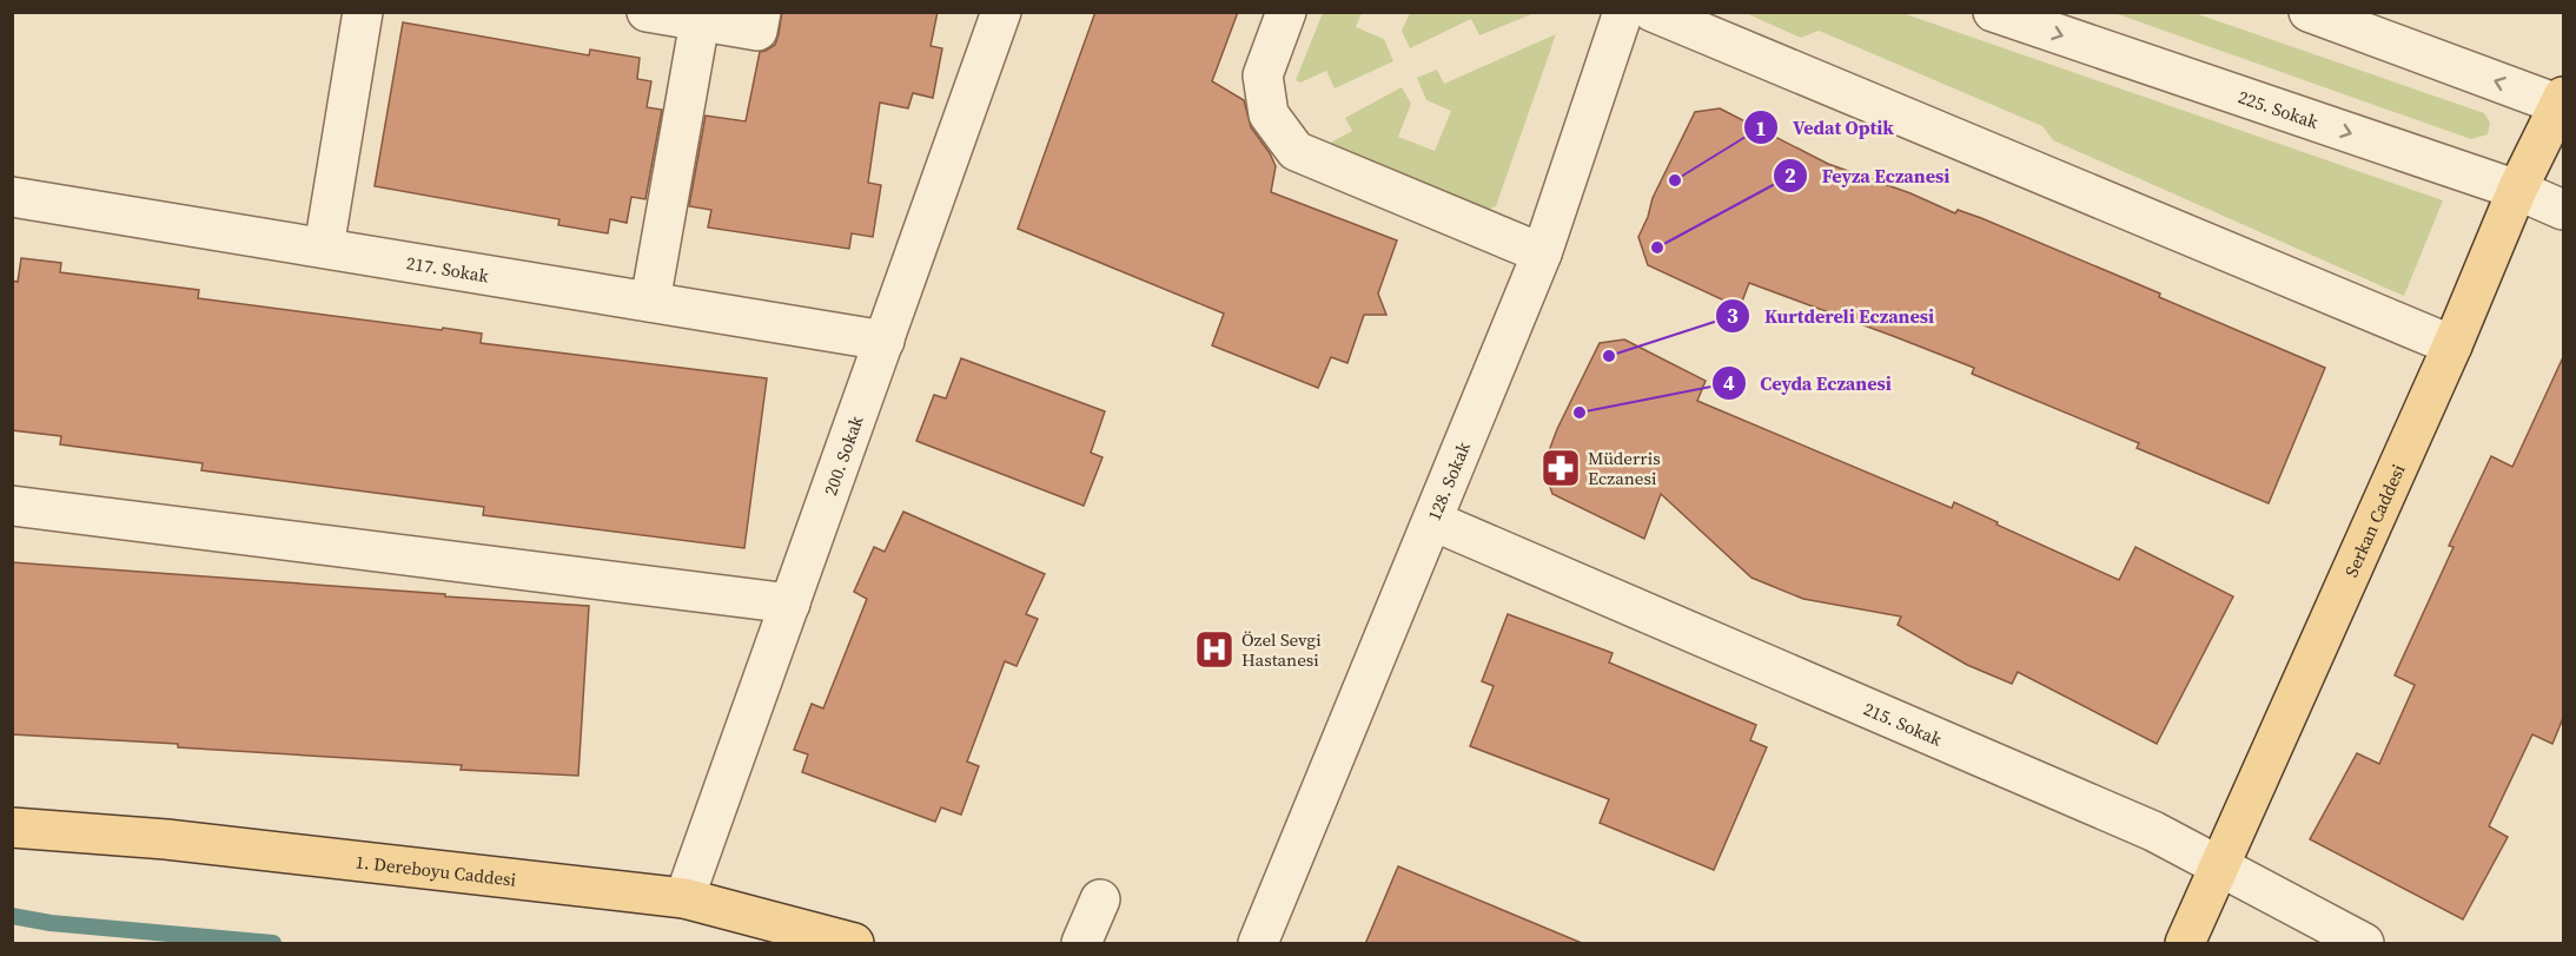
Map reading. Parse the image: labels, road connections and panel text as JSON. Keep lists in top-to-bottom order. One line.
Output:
{"streets":{"main road":["Serkan Caddesi","1. Dereboyu Caddesi"],"street":["225. Sokak","217. Sokak","200. Sokak","128. Sokak","215. Sokak"]},"crossings":[["225. Sokak","Serkan Caddesi"],["217. Sokak","200. Sokak"],["200. Sokak","1. Dereboyu Caddesi"],["128. Sokak","215. Sokak"],["Serkan Caddesi","215. Sokak"]],"places":{"other":["Vedat Optik","Feyza Eczanesi","Kurtdereli Eczanesi","Ceyda Eczanesi"],"pharmacy":["Müderris Eczanesi"],"hospital":["Özel Sevgi Hastanesi"]}}
